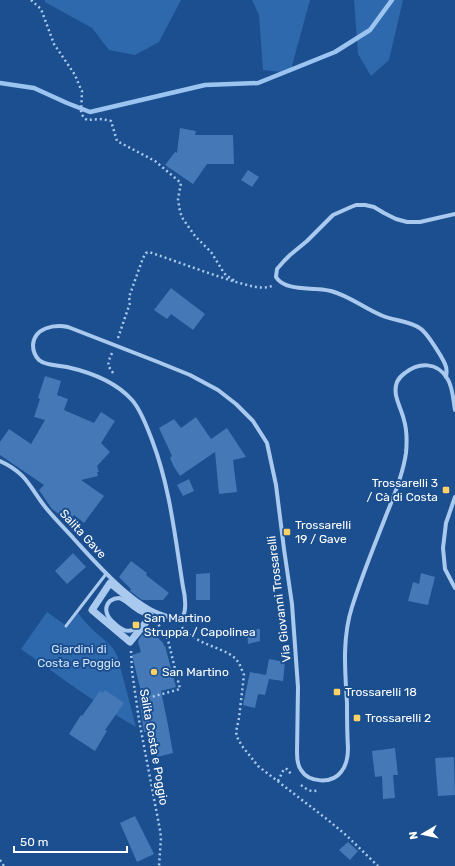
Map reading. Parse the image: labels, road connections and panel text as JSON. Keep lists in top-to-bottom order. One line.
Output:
{"streets":{"street":["Salita Gave","Via Giovanni Trossarelli"],"path":["Salita Costa e Poggio"]},"crossings":[["Salita Gave","Via Giovanni Trossarelli"]],"parks":["Giardini di Costa e Poggio"],"places":{"transit":["Trossarelli 3 / Cà di Costa","Trossarelli 19 / Gave","San Martino Struppa / Capolinea","Trossarelli 18","Trossarelli 2"],"other":["San Martino"]},"scale_bar":"50 m","north":"left"}
